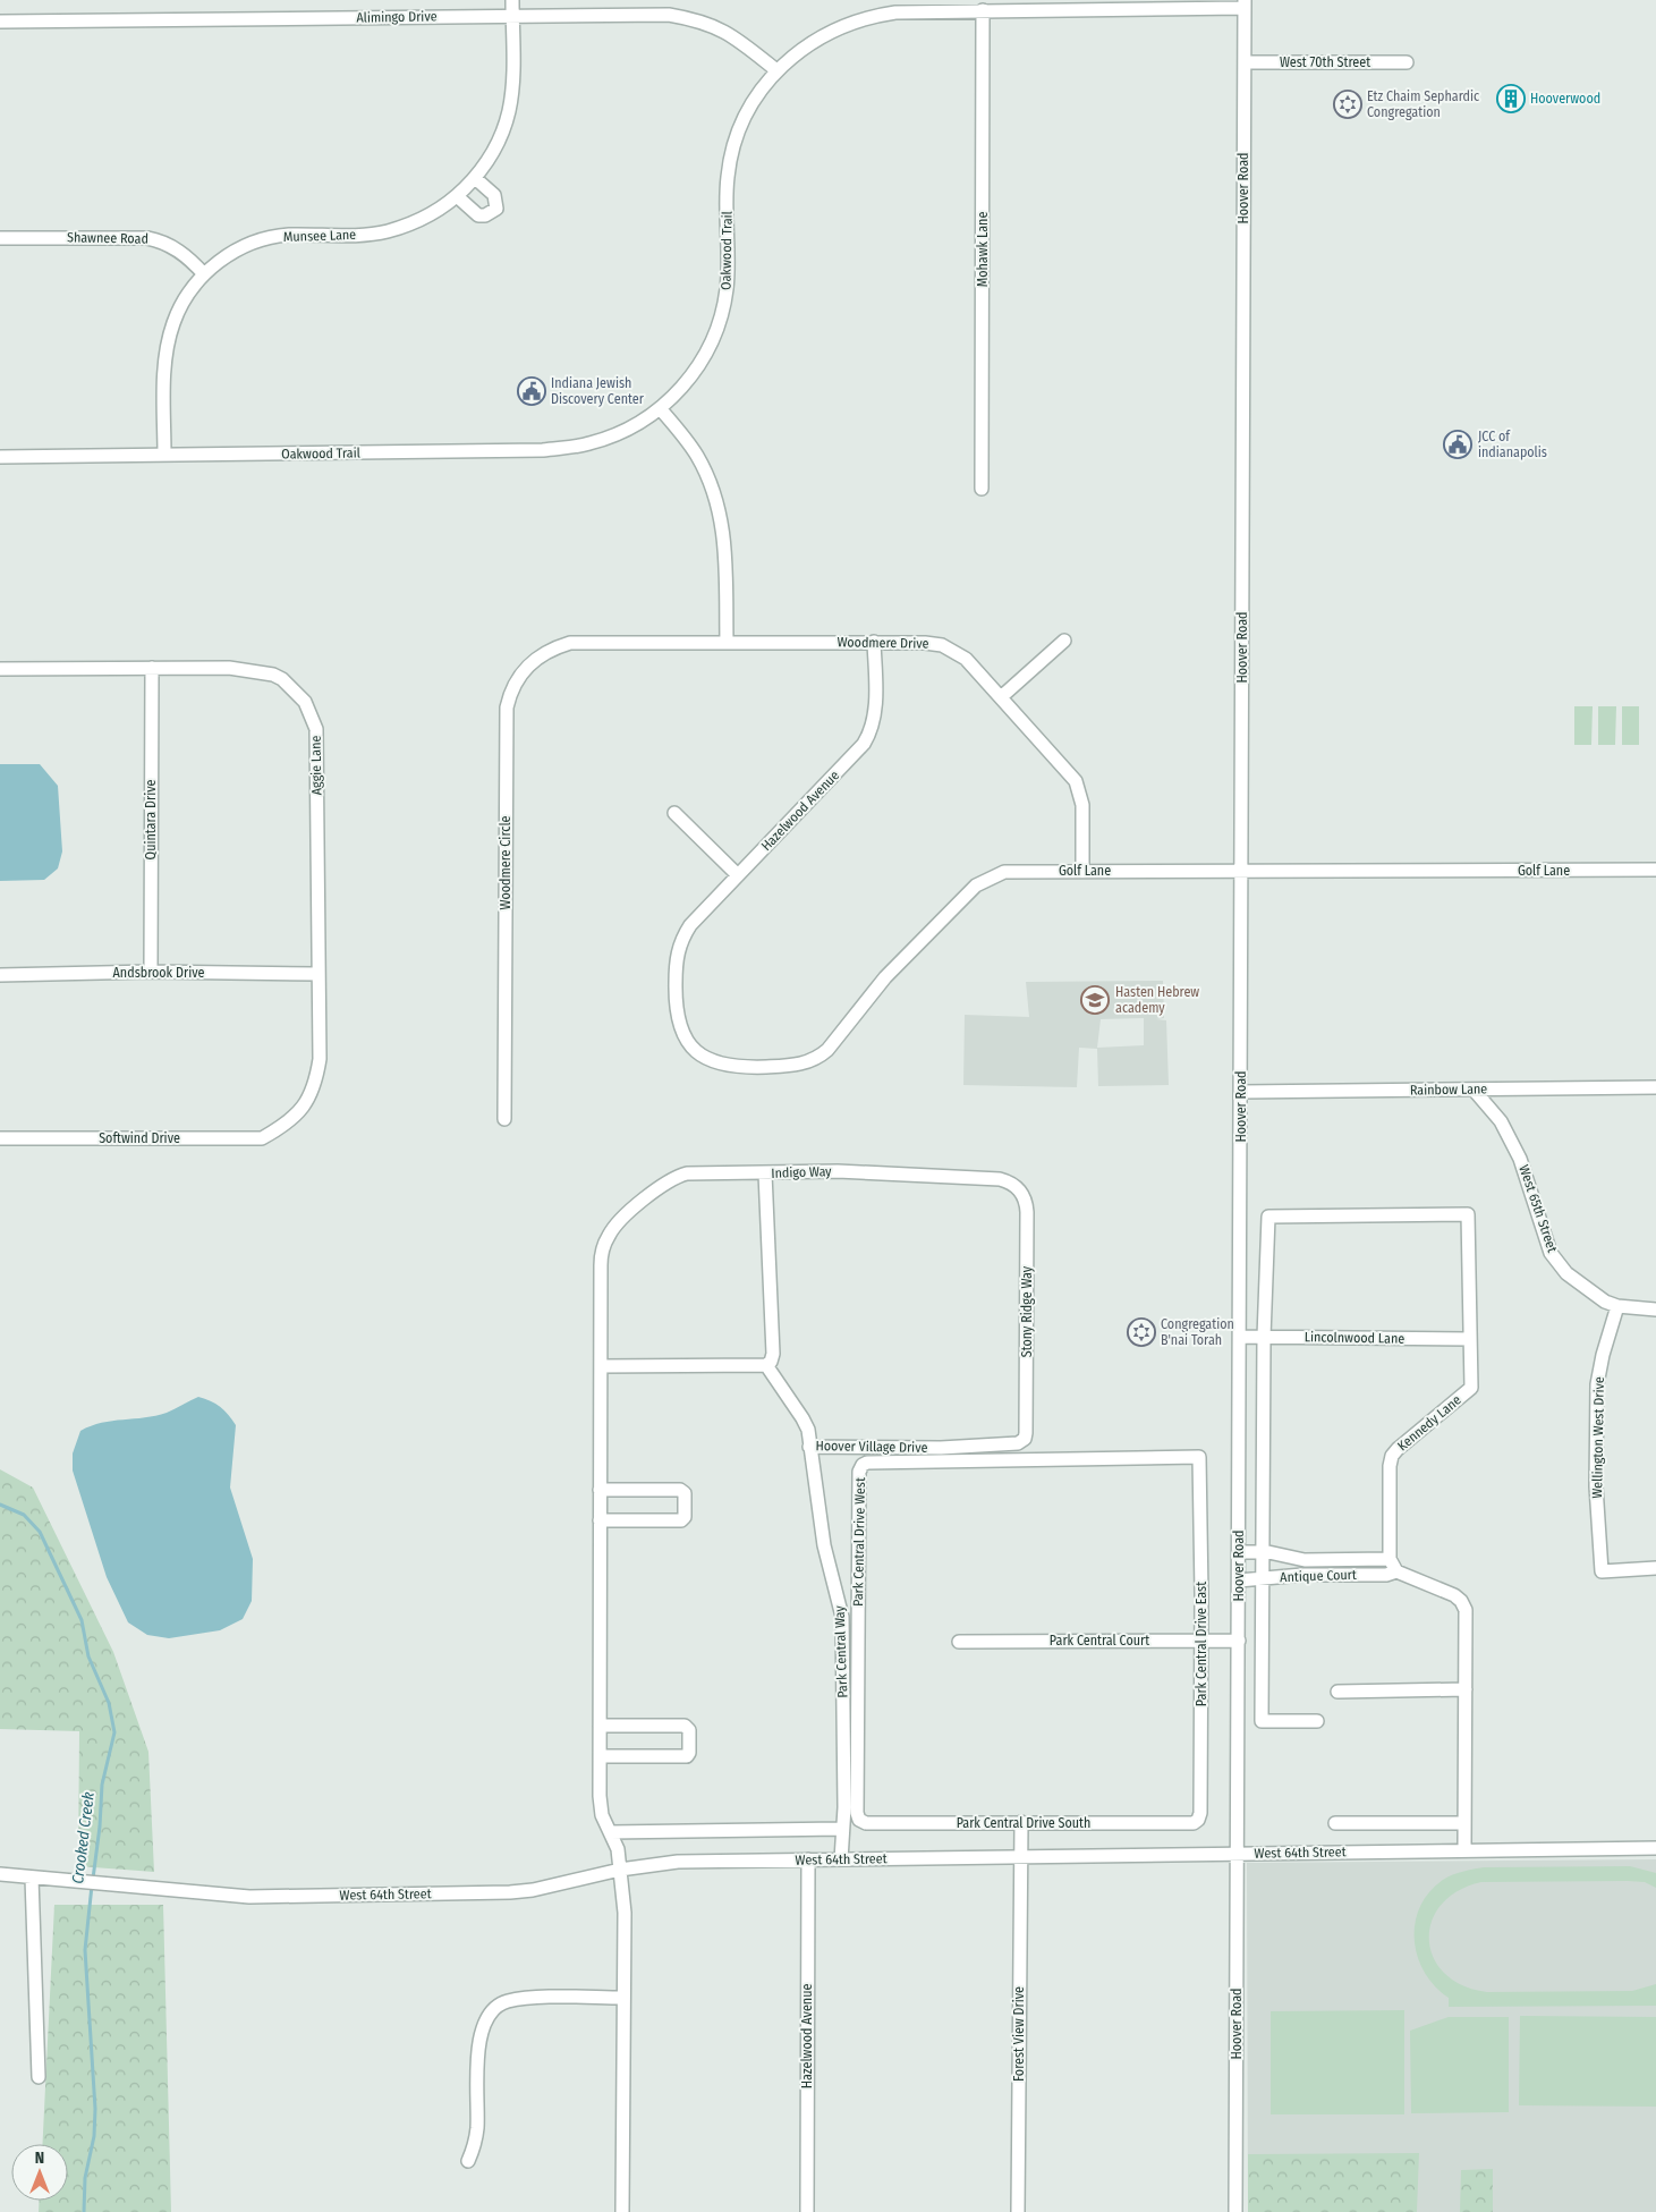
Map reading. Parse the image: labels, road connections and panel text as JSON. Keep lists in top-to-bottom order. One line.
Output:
{"streets":{"street":["Alimingo Drive","West 70th Street","Hoover Road","Munsee Lane","Shawnee Road","Mohawk Lane","Oakwood Trail","Woodmere Drive","Aggie Lane","Hazelwood Avenue","Quintara Drive","Woodmere Circle","Golf Lane","Andsbrook Drive","Rainbow Lane","Softwind Drive","Indigo Way","West 65th Street","Stony Ridge Way","Lincolnwood Lane","Kennedy Lane","Wellington West Drive","Hoover Village Drive","Park Central Drive West","Antique Court","Park Central Court","Park Central Drive East","Park Central Way","Park Central Drive South","West 64th Street","Forest View Drive"]},"crossings":[["Alimingo Drive","Munsee Lane"],["Alimingo Drive","Oakwood Trail"],["West 70th Street","Hoover Road"],["Hoover Road","Oakwood Trail"],["Hoover Road","Golf Lane"],["Hoover Road","Rainbow Lane"],["Hoover Road","Lincolnwood Lane"],["Hoover Road","Kennedy Lane"],["Hoover Road","Antique Court"],["Hoover Road","Park Central Court"],["Hoover Road","West 64th Street"],["Munsee Lane","Shawnee Road"],["Munsee Lane","Oakwood Trail"],["Mohawk Lane","Oakwood Trail"],["Woodmere Drive","Hazelwood Avenue"],["Woodmere Drive","Woodmere Circle"],["Woodmere Drive","Golf Lane"],["Aggie Lane","Quintara Drive"],["Aggie Lane","Andsbrook Drive"],["Aggie Lane","Softwind Drive"],["Hazelwood Avenue","Golf Lane"],["Hazelwood Avenue","West 64th Street"],["Quintara Drive","Andsbrook Drive"],["Rainbow Lane","West 65th Street"],["Indigo Way","Stony Ridge Way"],["West 65th Street","Wellington West Drive"],["Stony Ridge Way","Hoover Village Drive"],["Lincolnwood Lane","Kennedy Lane"],["Kennedy Lane","Antique Court"],["Hoover Village Drive","Park Central Way"],["Park Central Drive West","Park Central Drive East"],["Park Central Drive West","Park Central Drive South"],["Park Central Court","Park Central Drive East"],["Park Central Drive East","Park Central Drive South"],["Park Central Way","West 64th Street"],["Park Central Drive South","Forest View Drive"],["West 64th Street","Forest View Drive"]],"water":["Crooked Creek"],"places":{"building":["Hooverwood"],"synagogue":["Etz Chaim Sephardic Congregation","Congregation B'nai Torah"],"public building":["Indiana Jewish Discovery Center","JCC of indianapolis"],"school or university":["Hasten Hebrew academy"]},"north":"top"}
